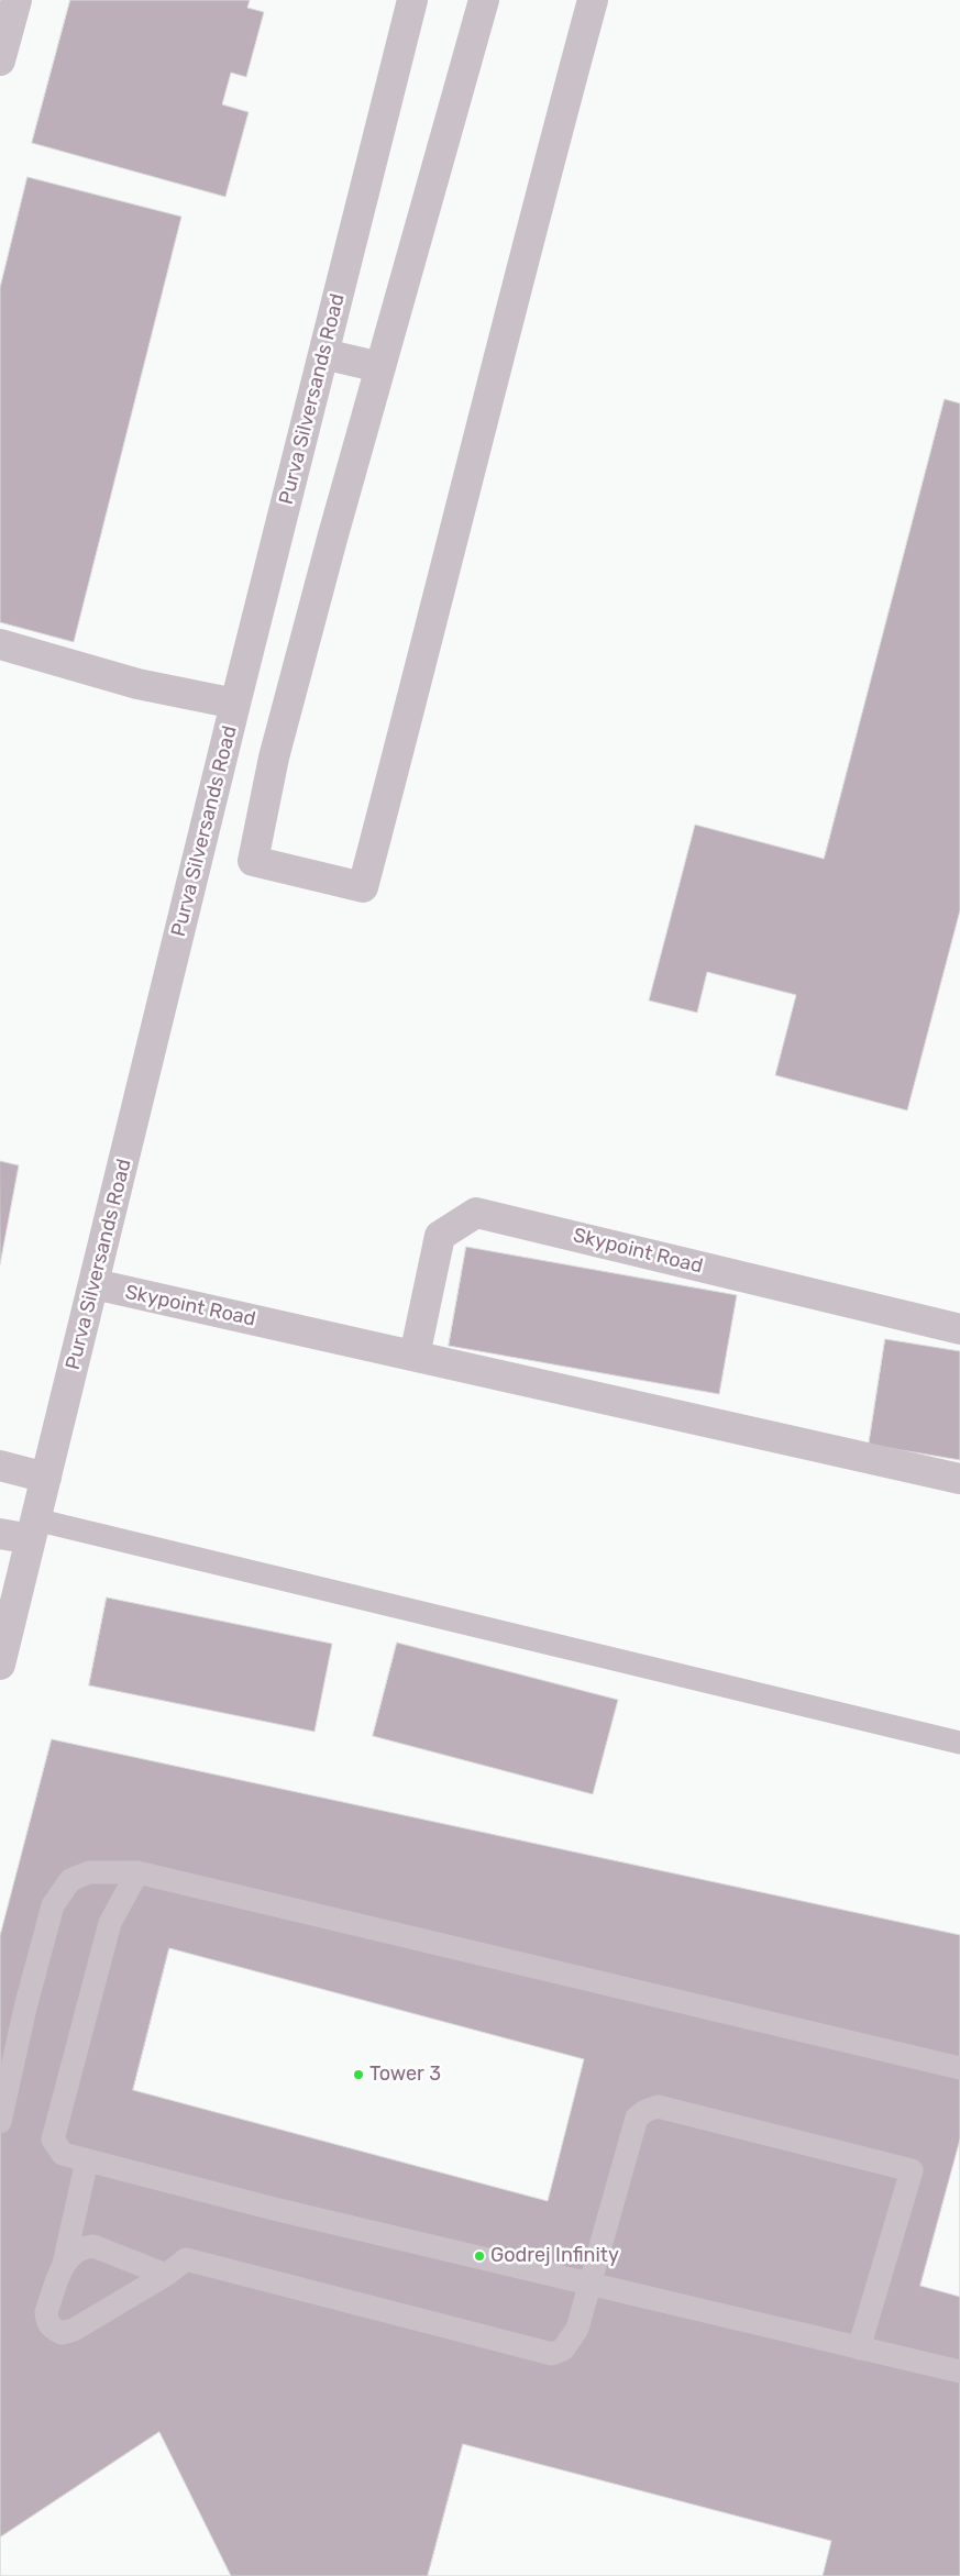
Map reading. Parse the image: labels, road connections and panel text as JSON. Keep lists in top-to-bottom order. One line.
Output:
{"streets":{"street":["Purva Silversands Road","Skypoint Road"]},"crossings":[["Purva Silversands Road","Skypoint Road"]],"places":["Tower 3","Godrej Infinity"]}
